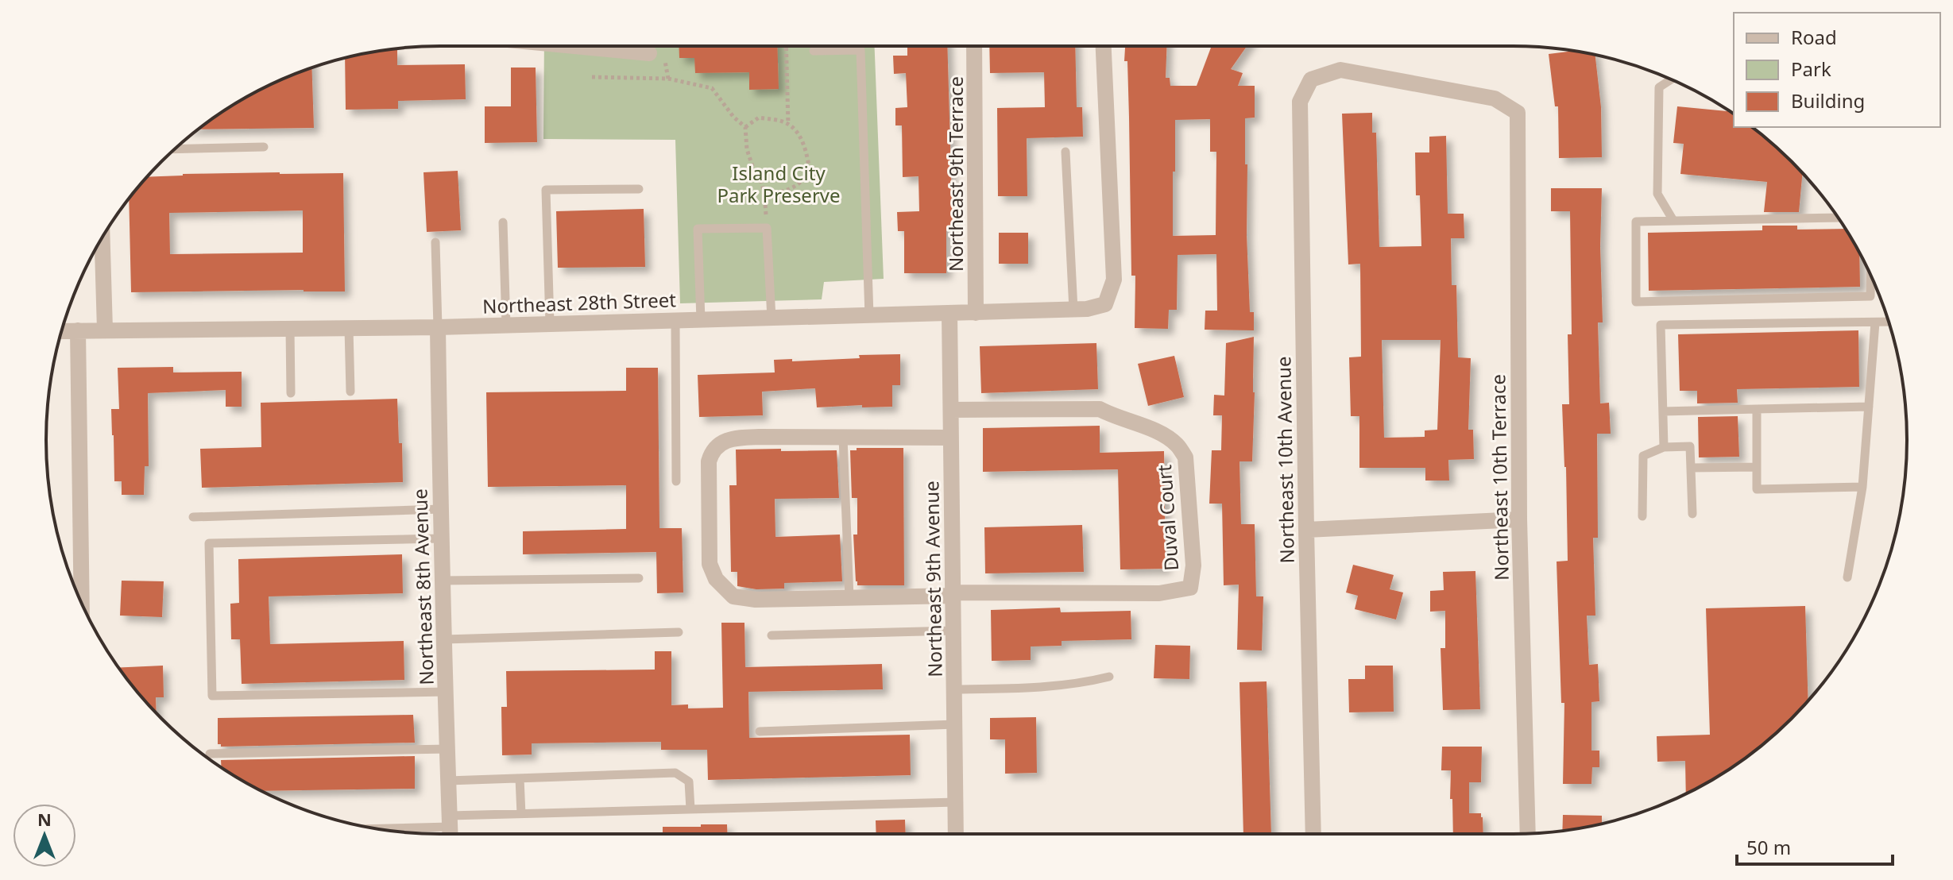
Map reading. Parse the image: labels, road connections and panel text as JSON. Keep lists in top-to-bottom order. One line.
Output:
{"streets":{"street":["Northeast 9th Terrace","Northeast 28th Street","Northeast 10th Avenue","Northeast 10th Terrace","Duval Court","Northeast 9th Avenue","Northeast 8th Avenue"]},"crossings":[["Northeast 9th Terrace","Northeast 28th Street"],["Northeast 28th Street","Northeast 9th Avenue"],["Northeast 28th Street","Northeast 8th Avenue"],["Northeast 10th Avenue","Northeast 10th Terrace"],["Duval Court","Northeast 9th Avenue"]],"parks":["Island City Park Preserve"],"legend":["Road","Park","Building"],"scale_bar":"50 m","north":"top"}
